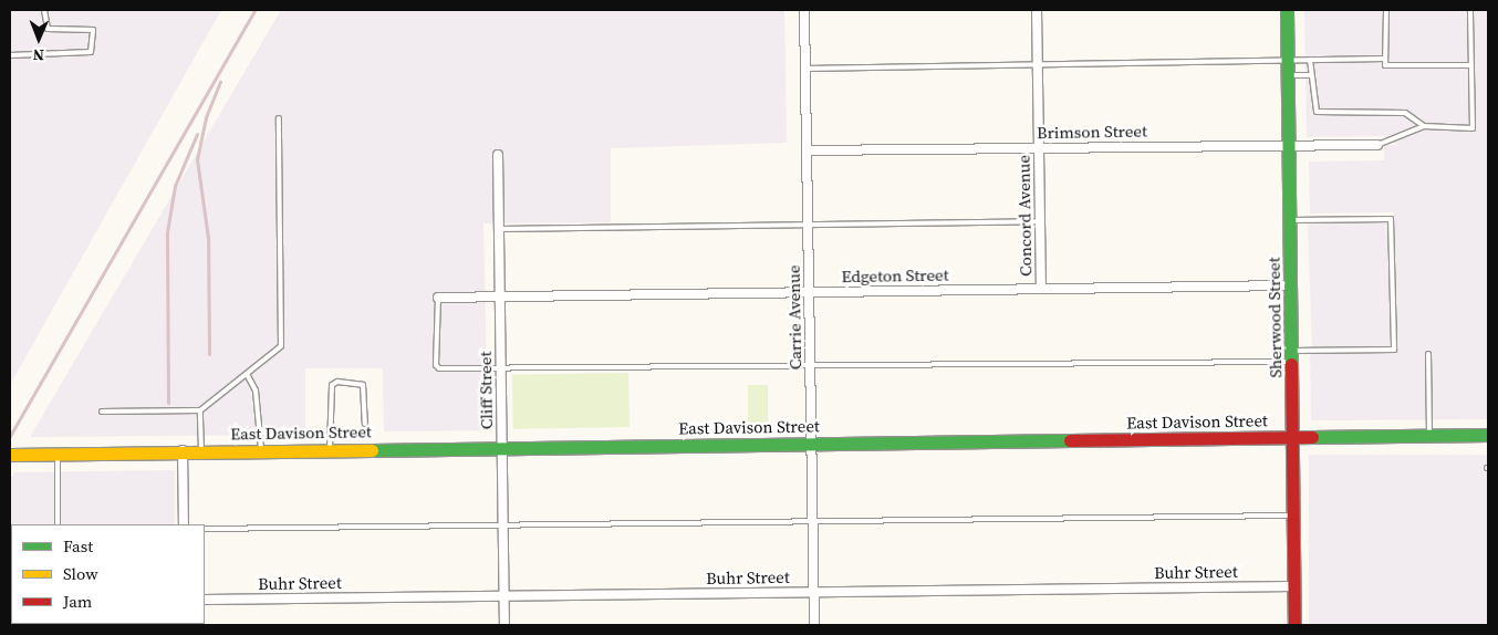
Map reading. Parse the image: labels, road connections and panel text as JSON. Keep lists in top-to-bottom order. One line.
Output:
{"streets":{"main road":["Sherwood Street","East Davison Street"],"street":["Brimson Street","Concord Avenue","Edgeton Street","Carrie Avenue","Cliff Street","Buhr Street"]},"crossings":[["Brimson Street","Concord Avenue"],["Brimson Street","Carrie Avenue"],["Brimson Street","Sherwood Street"],["Concord Avenue","Edgeton Street"],["Edgeton Street","Carrie Avenue"],["Edgeton Street","Sherwood Street"],["Edgeton Street","Cliff Street"],["Carrie Avenue","East Davison Street"],["Carrie Avenue","Buhr Street"],["Sherwood Street","East Davison Street"],["Sherwood Street","Buhr Street"],["Cliff Street","East Davison Street"],["Cliff Street","Buhr Street"]],"legend":["Fast","Slow","Jam"],"north":"bottom"}
